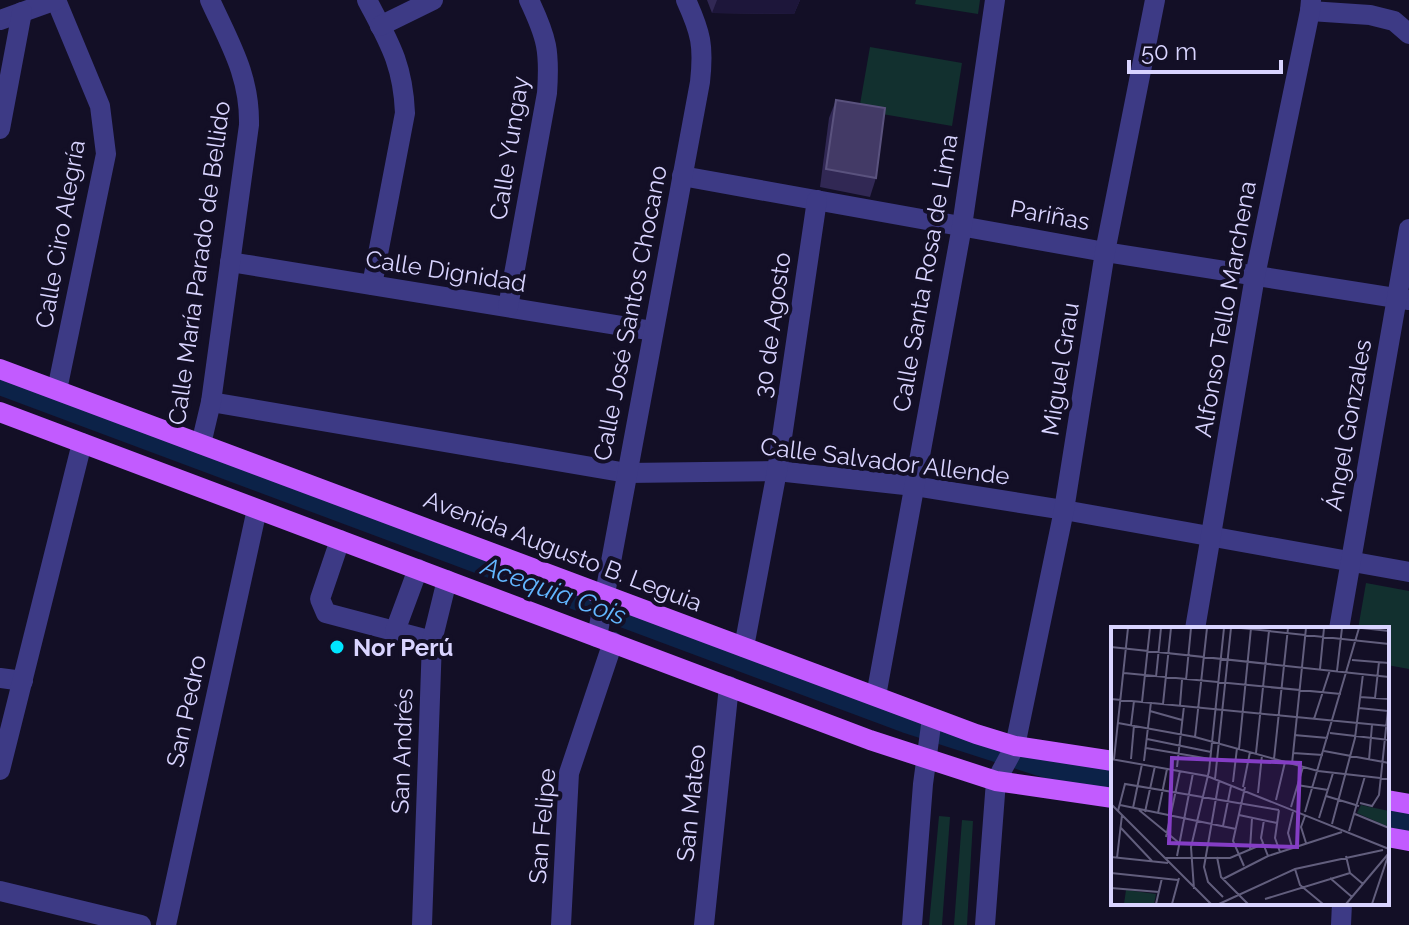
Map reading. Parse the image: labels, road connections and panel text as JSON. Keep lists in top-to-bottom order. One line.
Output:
{"streets":{"main road":["Avenida Augusto B. Leguia"],"street":["Calle Yungay","Pariñas","Calle Ciro Alegría","Calle María Parado de Bellido","Calle Dignidad","Calle Santa Rosa de Lima","Alfonso Tello Marchena","Calle José Santos Chocano","30 de Agosto","Miguel Grau","Ángel Gonzales","Calle Salvador Allende","San Pedro","San Andrés","San Mateo","San Felipe"]},"crossings":[["Calle Yungay","Calle Dignidad"],["Pariñas","Calle Santa Rosa de Lima"],["Pariñas","Alfonso Tello Marchena"],["Pariñas","Calle José Santos Chocano"],["Pariñas","30 de Agosto"],["Pariñas","Miguel Grau"],["Pariñas","Ángel Gonzales"],["Calle Ciro Alegría","Avenida Augusto B. Leguia"],["Calle María Parado de Bellido","Calle Dignidad"],["Calle María Parado de Bellido","Calle Salvador Allende"],["Calle María Parado de Bellido","Avenida Augusto B. Leguia"],["Calle Dignidad","Calle José Santos Chocano"],["Calle Santa Rosa de Lima","Calle Salvador Allende"],["Calle Santa Rosa de Lima","Avenida Augusto B. Leguia"],["Alfonso Tello Marchena","Calle Salvador Allende"],["Calle José Santos Chocano","Calle Salvador Allende"],["Calle José Santos Chocano","Avenida Augusto B. Leguia"],["Calle José Santos Chocano","San Felipe"],["30 de Agosto","Calle Salvador Allende"],["30 de Agosto","Avenida Augusto B. Leguia"],["Miguel Grau","Calle Salvador Allende"],["Miguel Grau","Avenida Augusto B. Leguia"],["Ángel Gonzales","Calle Salvador Allende"]],"water":["Acequia Cois"],"places":["Nor Perú"],"scale_bar":"50 m"}
